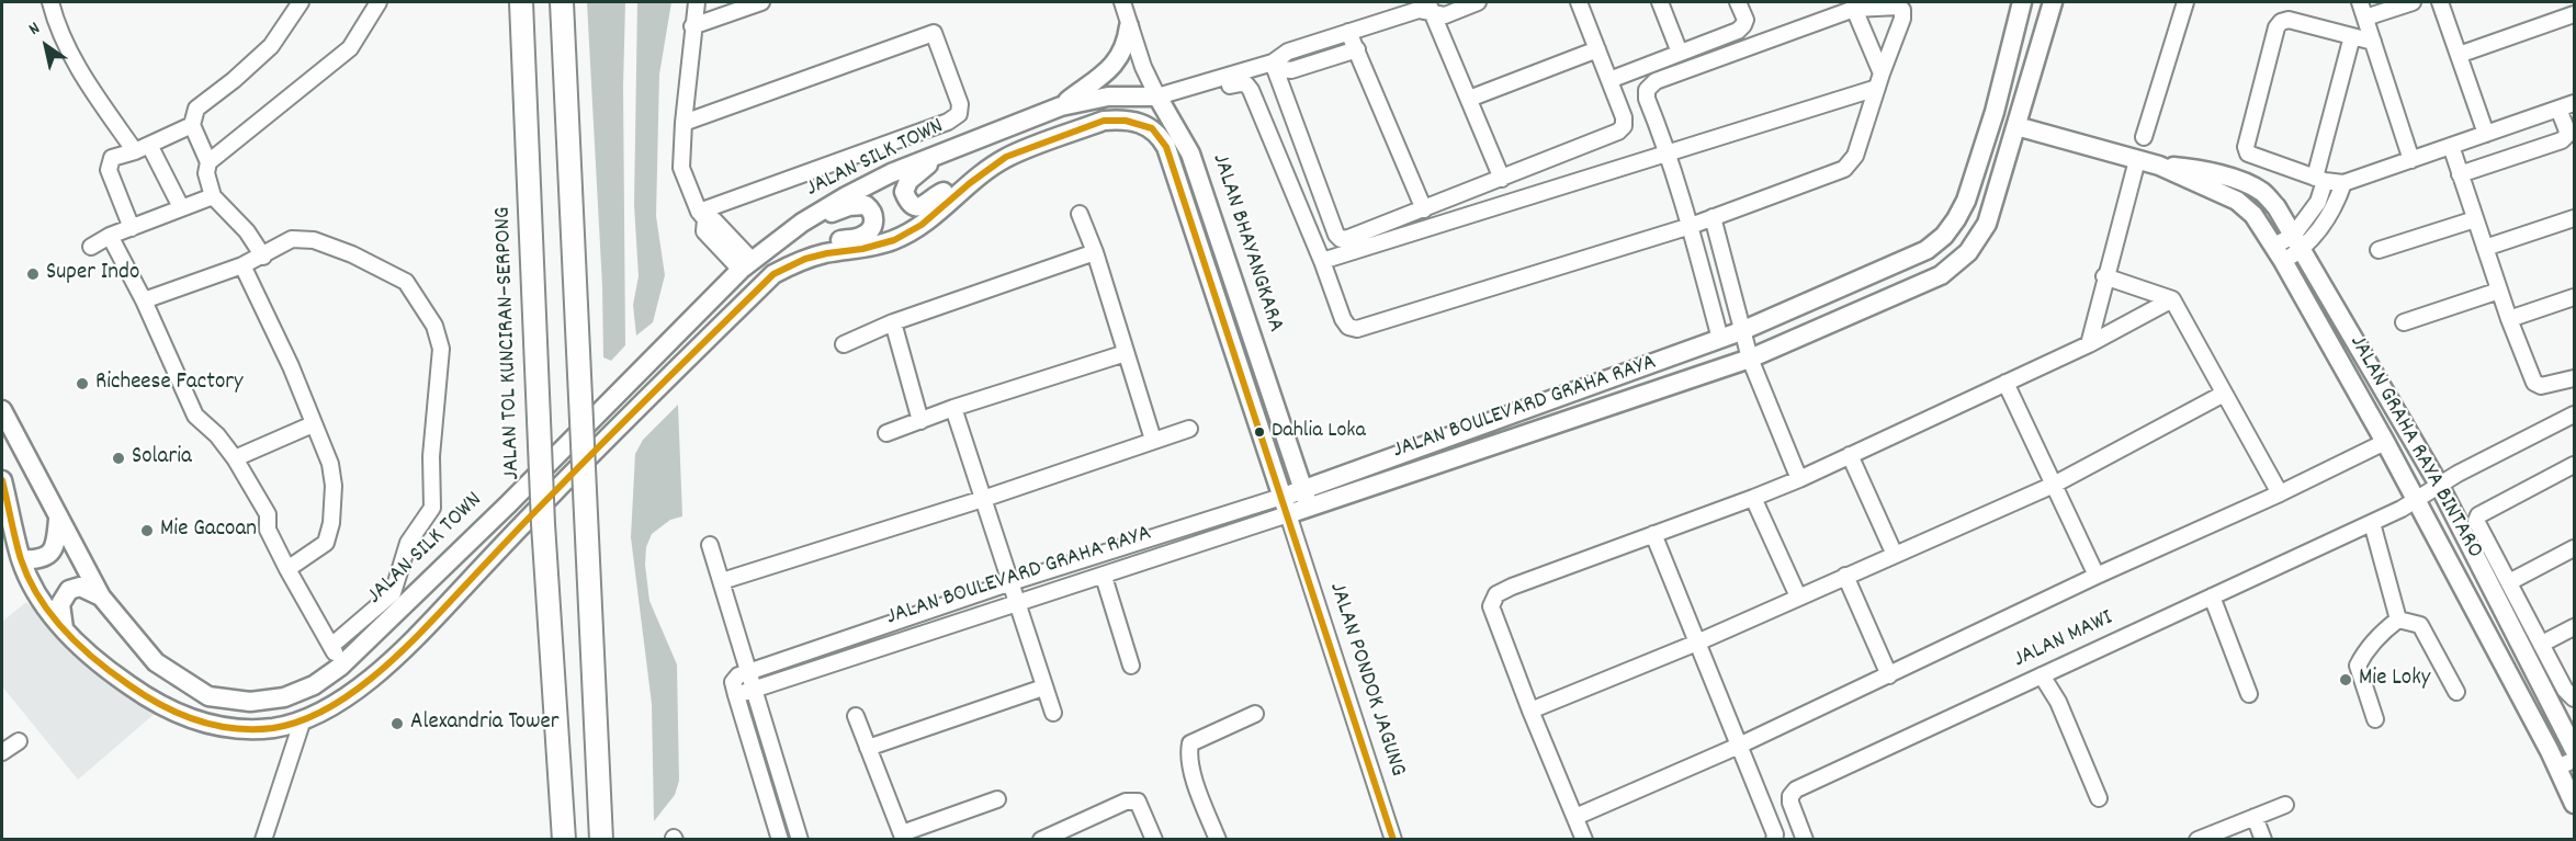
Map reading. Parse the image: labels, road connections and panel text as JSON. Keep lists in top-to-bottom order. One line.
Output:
{"streets":{"highway":["JALAN TOL KUNCIRAN–SERPONG"],"main road":["JALAN SILK TOWN","JALAN BHAYANGKARA","JALAN BOULEVARD GRAHA RAYA","JALAN GRAHA RAYA BINTARO"],"street":["JALAN MAWI","JALAN PONDOK JAGUNG"]},"crossings":[["JALAN SILK TOWN","JALAN BHAYANGKARA"],["JALAN BHAYANGKARA","JALAN BOULEVARD GRAHA RAYA"],["JALAN BHAYANGKARA","JALAN PONDOK JAGUNG"],["JALAN BOULEVARD GRAHA RAYA","JALAN GRAHA RAYA BINTARO"],["JALAN BOULEVARD GRAHA RAYA","JALAN PONDOK JAGUNG"],["JALAN GRAHA RAYA BINTARO","JALAN MAWI"]],"places":["Super Indo","Richeese Factory","Dahlia Loka","Solaria","Mie Gacoan","Mie Loky","Alexandria Tower"],"north":"top left"}
